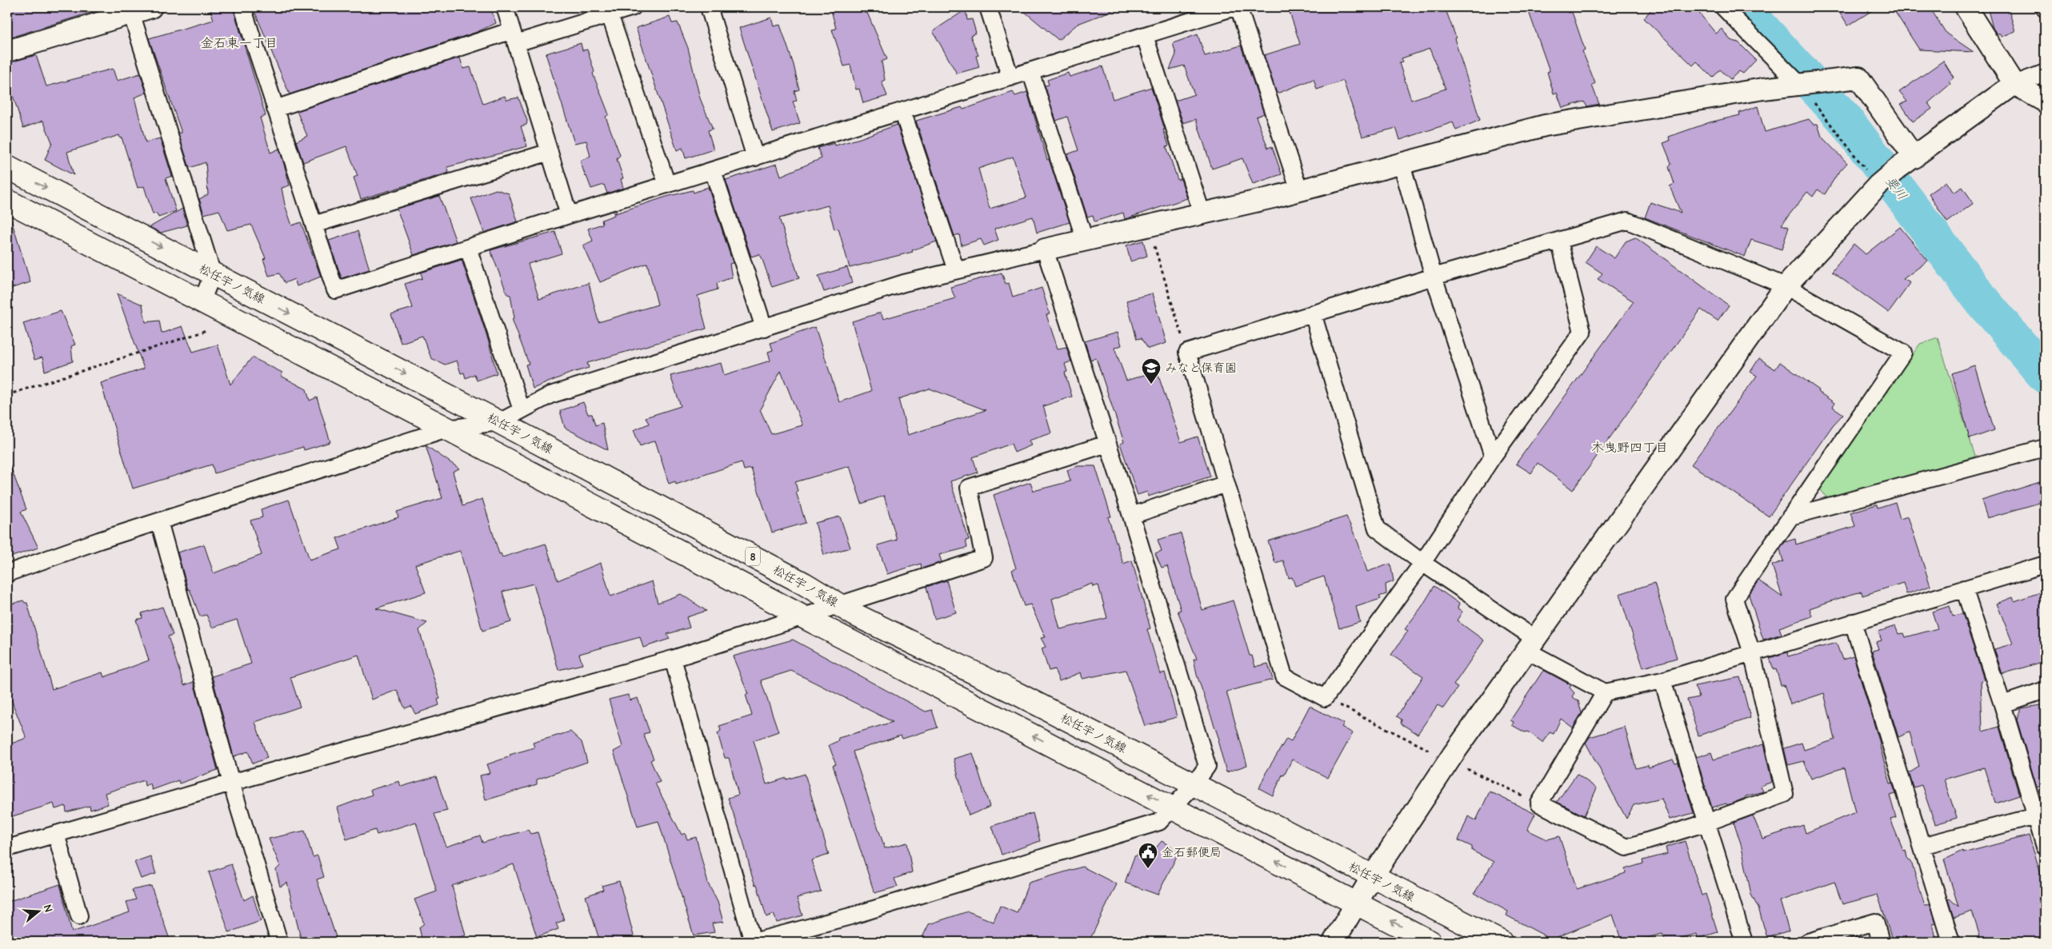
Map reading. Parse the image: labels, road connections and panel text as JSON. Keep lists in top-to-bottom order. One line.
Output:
{"streets":{"main road":["松任宇ノ気線","8"]},"districts":["金石東一丁目","木曳野四丁目"],"water":["要川"],"places":{"school or university":["みなと保育園"],"public building":["金石郵便局"]},"north":"right"}
